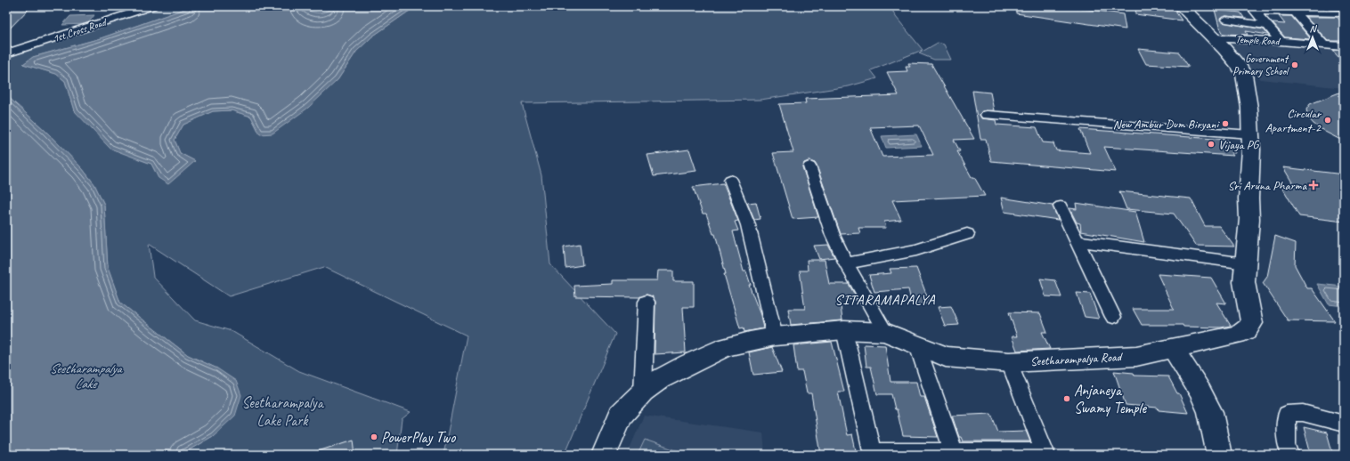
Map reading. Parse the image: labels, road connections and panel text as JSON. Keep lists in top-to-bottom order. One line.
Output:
{"streets":{"street":["1st Cross Road","Temple Road","Seetharampalya Road"]},"crossings":[["Temple Road","Seetharampalya Road"]],"districts":["SITARAMAPALYA"],"water":["Seetharampalya Lake"],"parks":["Seetharampalya Lake Park"],"places":{"other":["Government Primary School","Circular Apartment-2","New Ambur Dum Biryani","Vijaya PG","Anjaneya Swamy Temple","PowerPlay Two"],"health":["Sri Aruna Pharma"]},"north":"top"}
